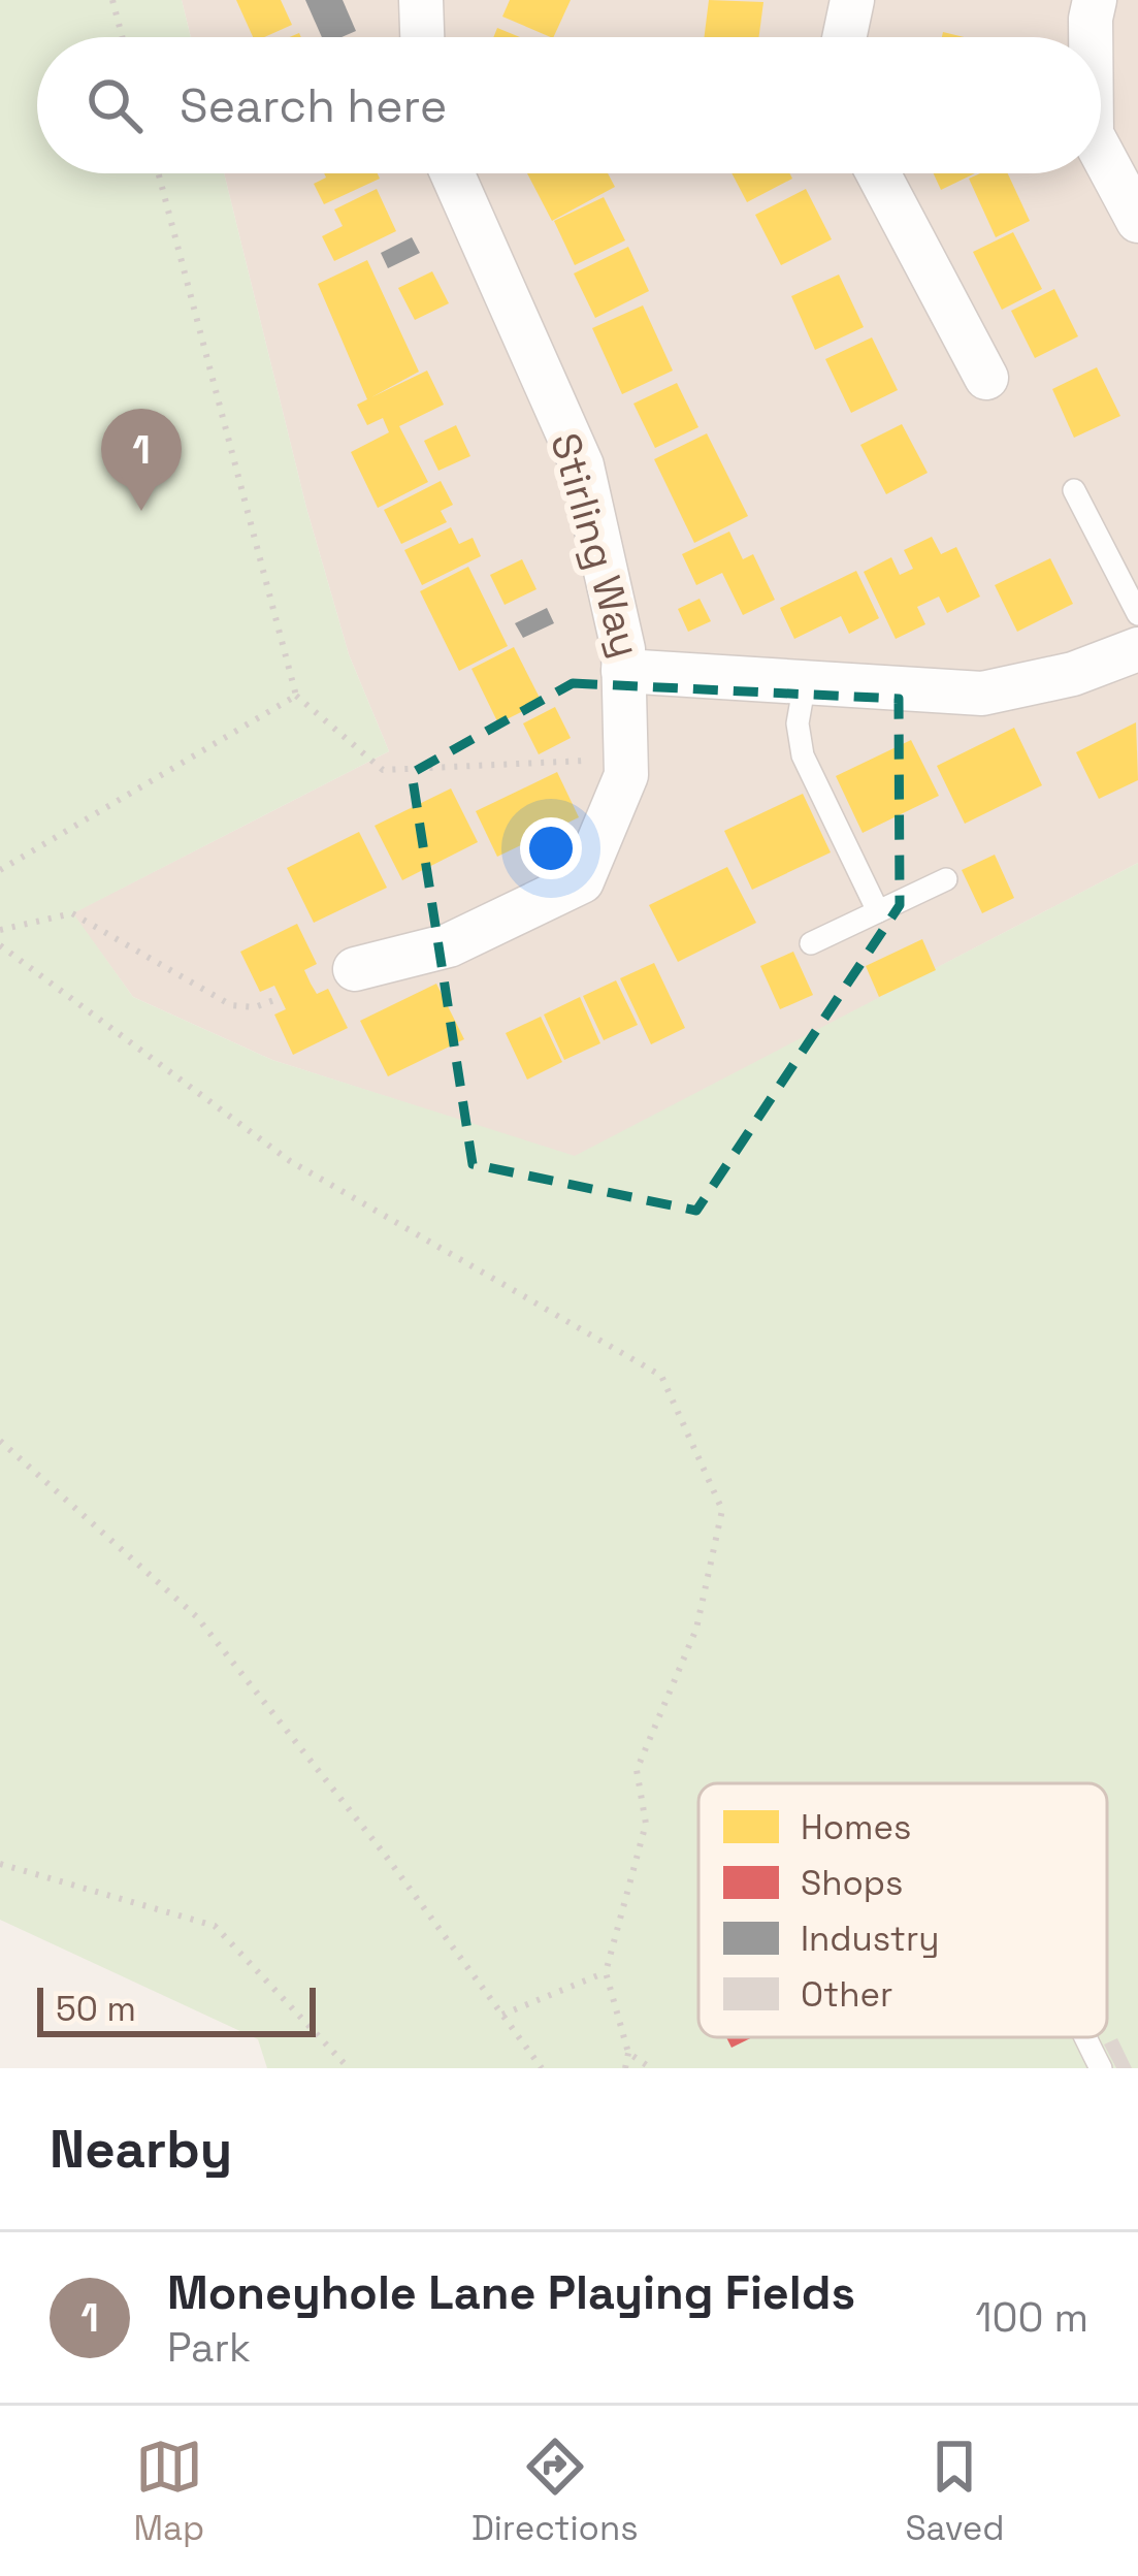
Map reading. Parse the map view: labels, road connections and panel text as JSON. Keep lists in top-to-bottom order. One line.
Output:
{"streets":{"street":["Stirling Way"]},"legend":["Homes","Shops","Industry","Other"],"scale_bar":"50 m","page":{"search":"Search here","pins":"1","scale":"50 m","heading":"Nearby","list":[{"mark":"1","name":"Moneyhole Lane Playing Fields","note":"Park","value":"100 m"}],"nav":["Map","Directions","Saved"]}}
